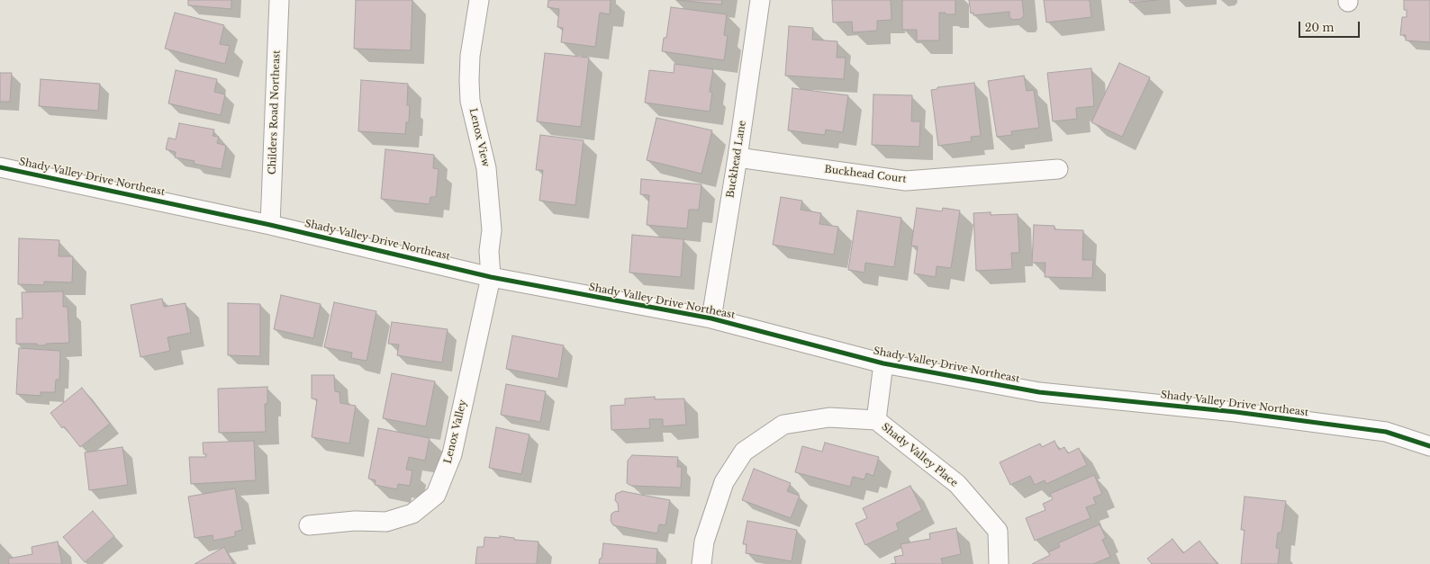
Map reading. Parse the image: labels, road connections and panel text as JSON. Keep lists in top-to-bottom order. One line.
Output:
{"streets":{"street":["Childers Road Northeast","Lenox View","Buckhead Lane","Buckhead Court","Shady Valley Drive Northeast","Lenox Valley","Shady Valley Place"]},"crossings":[["Childers Road Northeast","Shady Valley Drive Northeast"],["Lenox View","Shady Valley Drive Northeast"],["Lenox View","Lenox Valley"],["Buckhead Lane","Buckhead Court"],["Buckhead Lane","Shady Valley Drive Northeast"],["Shady Valley Drive Northeast","Lenox Valley"],["Shady Valley Drive Northeast","Shady Valley Place"]],"scale_bar":"20 m"}
